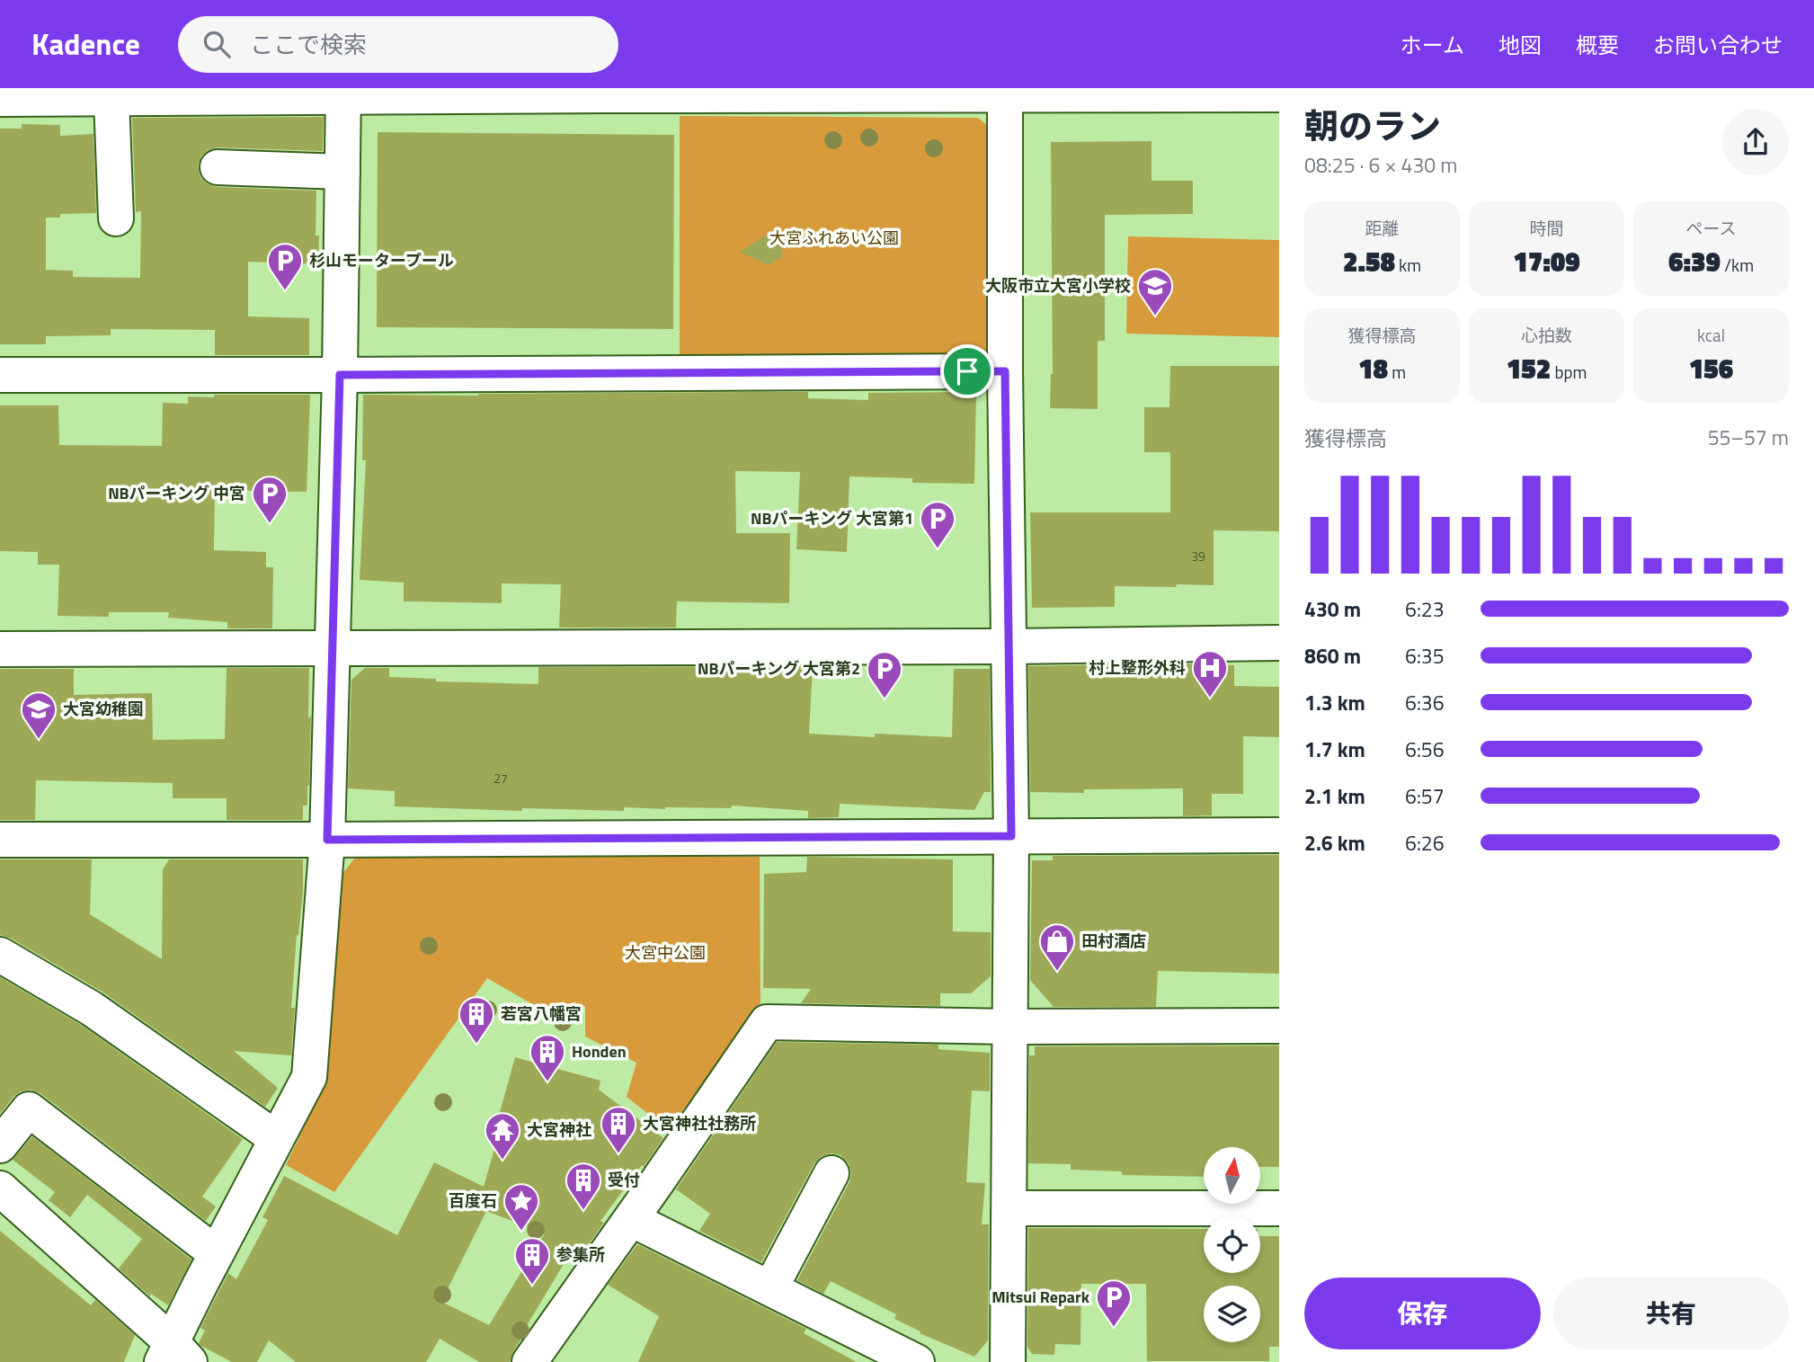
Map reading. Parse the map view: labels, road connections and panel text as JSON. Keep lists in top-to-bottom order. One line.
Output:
{"parks":["大宮ふれあい公園","大宮中公園"],"places":{"parking":["杉山モータープール","NBパーキング 中宮","NBパーキング 大宮第1","NBパーキング 大宮第2","Mitsui Repark"],"school or university":["大阪市立大宮小学校","大宮幼稚園"],"hospital":["村上整形外科"],"shop":["田村酒店"],"building":["若宮八幡宮","Honden","大宮神社社務所","受付","参集所"],"temple":["大宮神社"],"place":["百度石"]},"house_numbers":["39","27"],"north":"top","page":{"header":"Kadence","search":"ここで検索","nav":["ホーム","地図","概要","お問い合わせ"],"heading":["朝のラン","08:25 · 6 × 430 m"],"stats":[["距離","2.58 km"],["時間","17:09"],["ペース","6:39 /km"],["獲得標高","18 m"],["心拍数","152 bpm"],["kcal","156"]],"chart":["獲得標高","55–57 m"],"list":[{"name":"430 m","note":"6:23"},{"name":"860 m","note":"6:35"},{"name":"1.3 km","note":"6:36"},{"name":"1.7 km","note":"6:56"},{"name":"2.1 km","note":"6:57"},{"name":"2.6 km","note":"6:26"}],"buttons":["保存","共有"]}}
